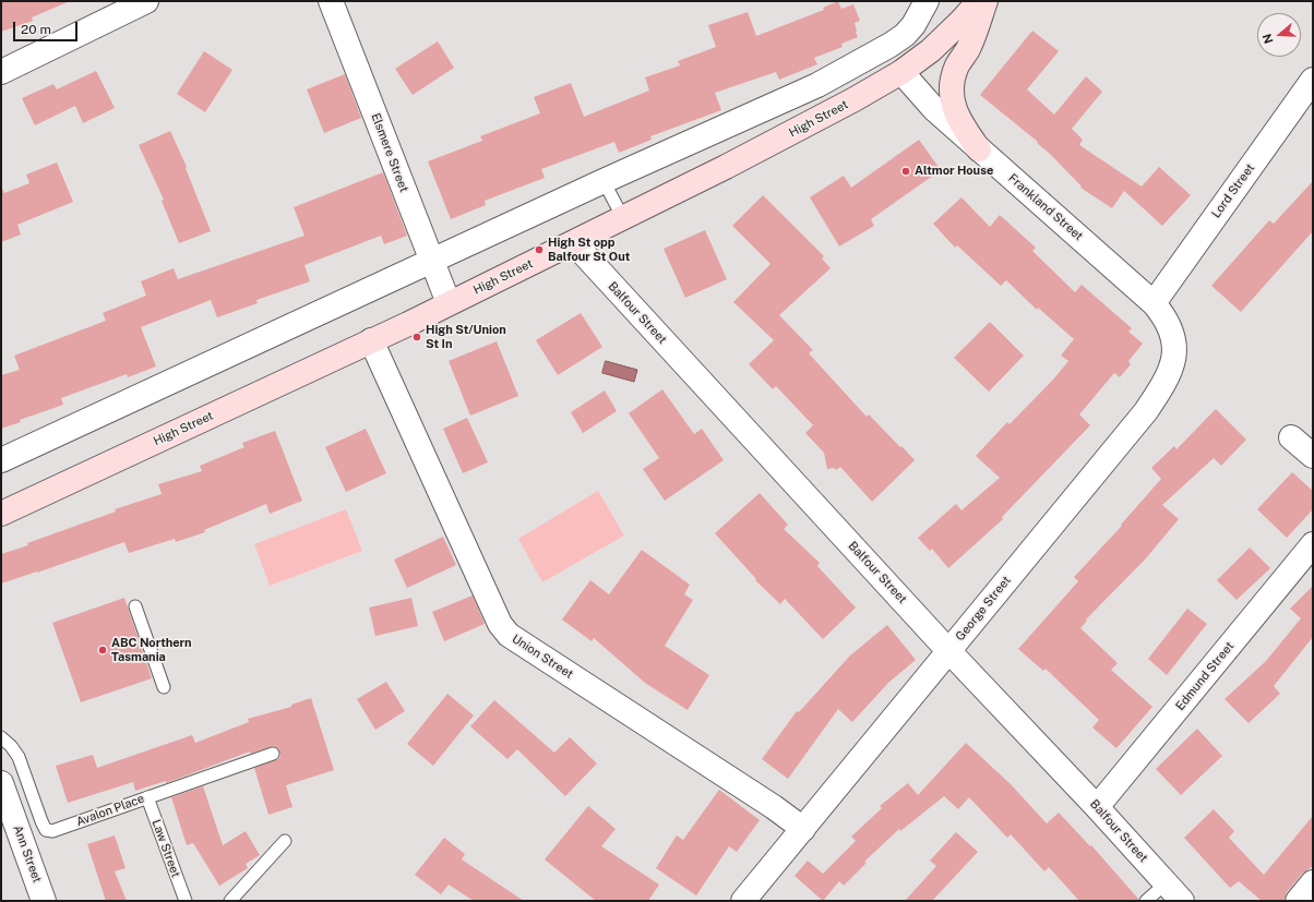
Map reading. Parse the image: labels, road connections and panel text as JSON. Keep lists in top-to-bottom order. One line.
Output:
{"streets":{"main road":["High Street"],"street":["Elsmere Street","Lord Street","Frankland Street","Balfour Street","George Street","Union Street","Edmund Street","Ann Street"],"lane":["Avalon Place","Law Street"]},"crossings":[["High Street","Elsmere Street"],["High Street","Frankland Street"],["High Street","Balfour Street"],["High Street","Union Street"],["Lord Street","Frankland Street"],["Lord Street","George Street"],["Frankland Street","George Street"],["Balfour Street","George Street"],["Balfour Street","Edmund Street"],["George Street","Union Street"],["Avalon Place","Law Street"]],"places":["Altmor House","High St opp Balfour St Out","High St/Union St In","ABC Northern Tasmania"],"scale_bar":"20 m","north":"left"}
